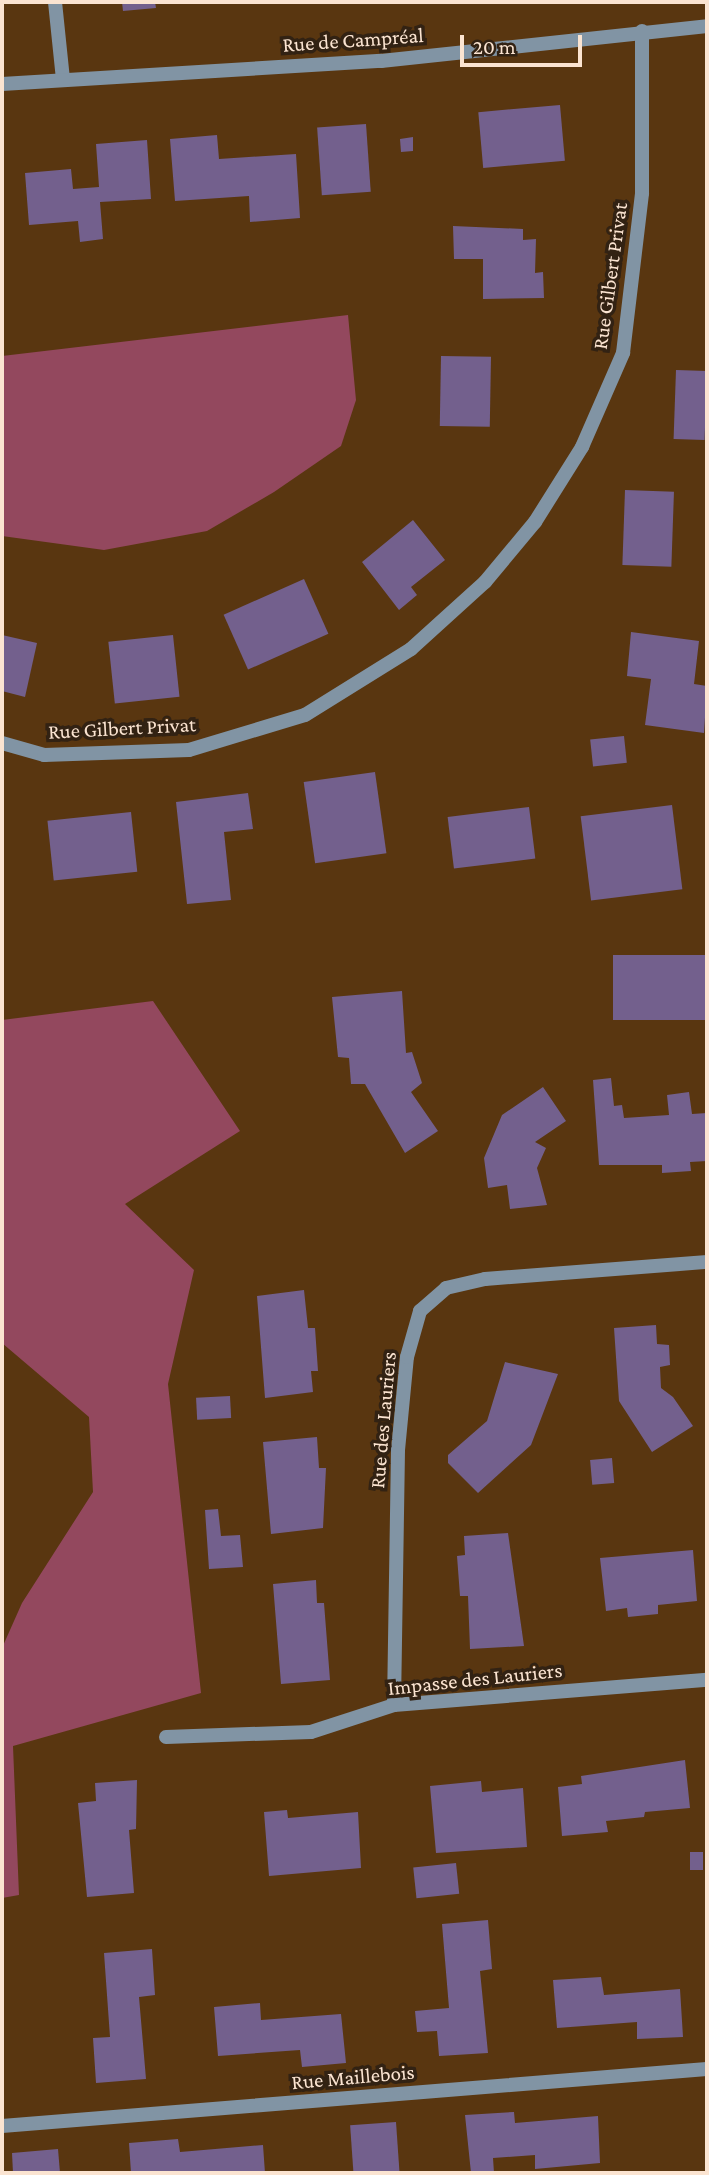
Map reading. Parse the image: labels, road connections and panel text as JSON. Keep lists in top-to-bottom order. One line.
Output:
{"streets":{"street":["Rue de Campréal","Rue Gilbert Privat","Rue des Lauriers","Impasse des Lauriers","Rue Maillebois"]},"crossings":[["Rue de Campréal","Rue Gilbert Privat"],["Rue des Lauriers","Impasse des Lauriers"]],"scale_bar":"20 m"}
